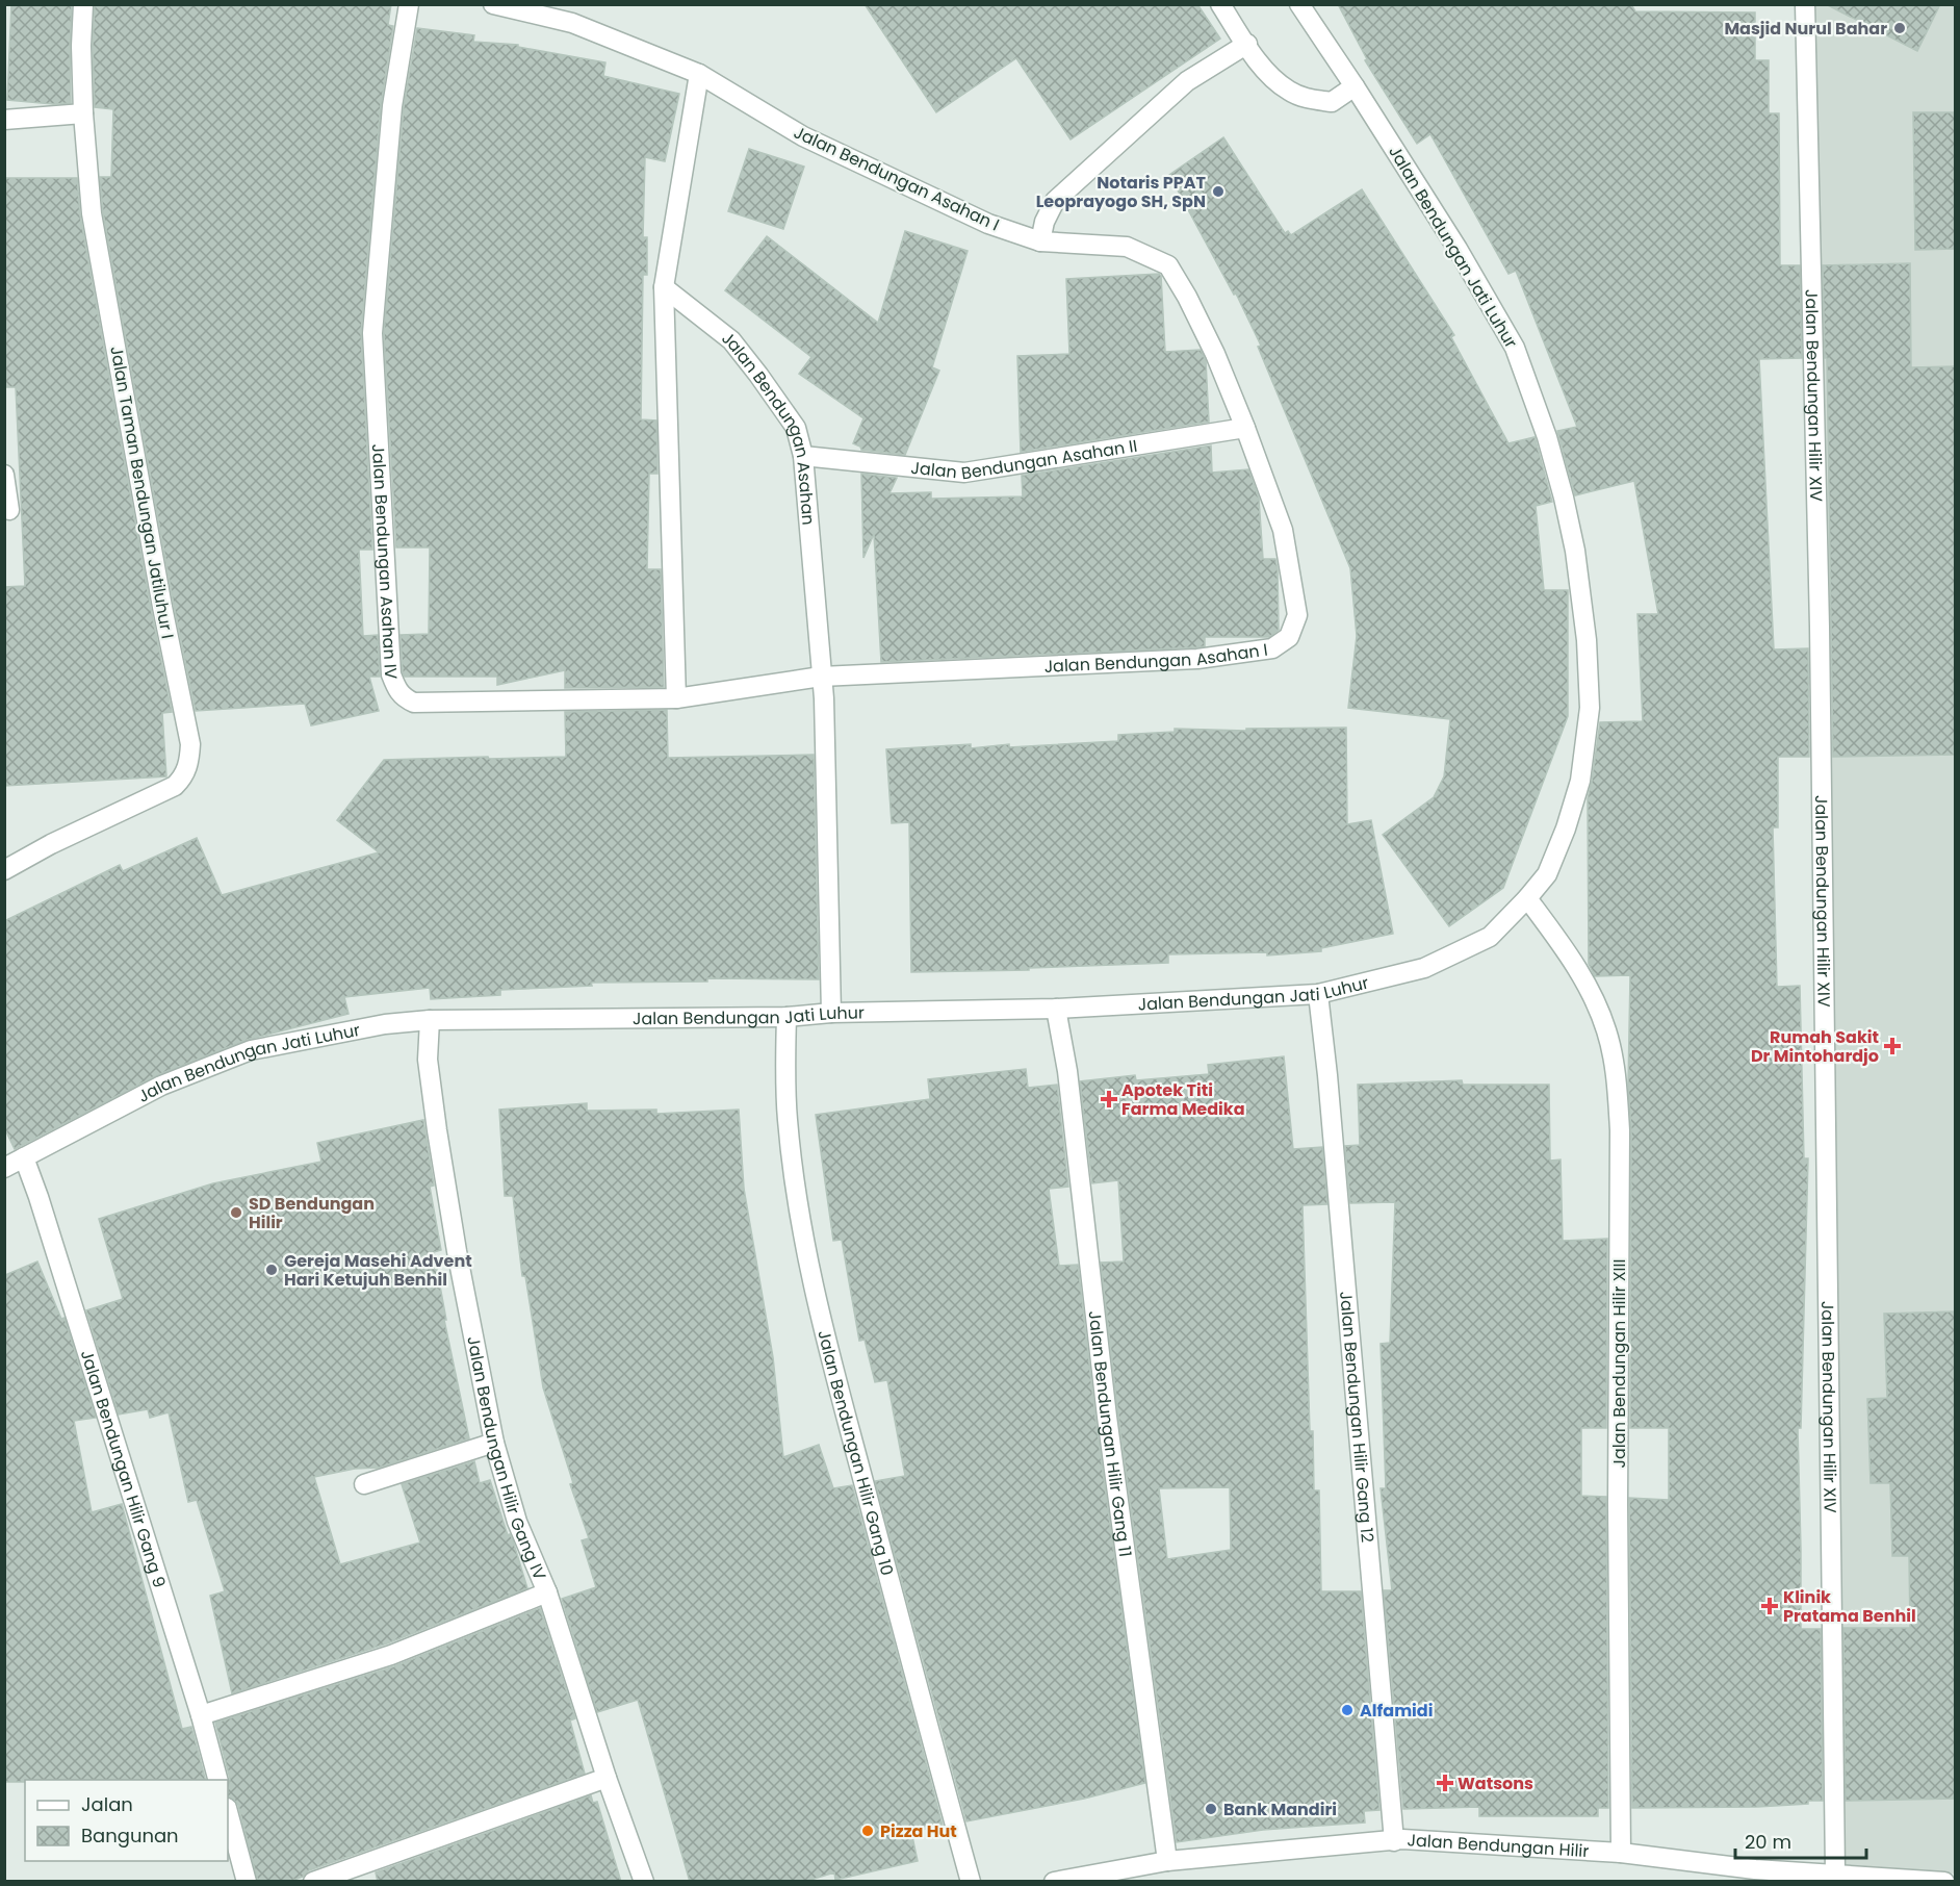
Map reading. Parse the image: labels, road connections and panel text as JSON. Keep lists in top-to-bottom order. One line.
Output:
{"streets":{"street":["Jalan Bendungan Asahan I","Jalan Bendungan Jati Luhur","Jalan Bendungan Hilir XIV","Jalan Bendungan Asahan","Jalan Bendungan Asahan II","Jalan Taman Bendungan Jatiluhur I","Jalan Bendungan Asahan IV","Jalan Bendungan Hilir XIII","Jalan Bendungan Hilir Gang 12","Jalan Bendungan Hilir Gang 11","Jalan Bendungan Hilir Gang 10","Jalan Bendungan Hilir Gang IV","Jalan Bendungan Hilir Gang 9","Jalan Bendungan Hilir"]},"crossings":[["Jalan Bendungan Asahan I","Jalan Bendungan Asahan"],["Jalan Bendungan Asahan I","Jalan Bendungan Asahan II"],["Jalan Bendungan Asahan I","Jalan Bendungan Asahan IV"],["Jalan Bendungan Jati Luhur","Jalan Bendungan Asahan"],["Jalan Bendungan Jati Luhur","Jalan Bendungan Hilir XIII"],["Jalan Bendungan Jati Luhur","Jalan Bendungan Hilir Gang 12"],["Jalan Bendungan Jati Luhur","Jalan Bendungan Hilir Gang 11"],["Jalan Bendungan Jati Luhur","Jalan Bendungan Hilir Gang 10"],["Jalan Bendungan Jati Luhur","Jalan Bendungan Hilir Gang IV"],["Jalan Bendungan Jati Luhur","Jalan Bendungan Hilir Gang 9"],["Jalan Bendungan Hilir XIV","Jalan Bendungan Hilir"],["Jalan Bendungan Asahan","Jalan Bendungan Asahan II"],["Jalan Bendungan Asahan","Jalan Bendungan Asahan IV"],["Jalan Bendungan Hilir XIII","Jalan Bendungan Hilir"],["Jalan Bendungan Hilir Gang 12","Jalan Bendungan Hilir"],["Jalan Bendungan Hilir Gang 11","Jalan Bendungan Hilir"]],"places":{"other":["Masjid Nurul Bahar","Notaris PPAT Leoprayogo SH, SpN","SD Bendungan Hilir","Gereja Masehi Advent Hari Ketujuh Benhil","Alfamidi","Bank Mandiri","Pizza Hut"],"health":["Rumah Sakit Dr Mintohardjo","Apotek Titi Farma Medika","Klinik Pratama Benhil","Watsons"]},"legend":["Jalan","Bangunan"],"scale_bar":"20 m"}
